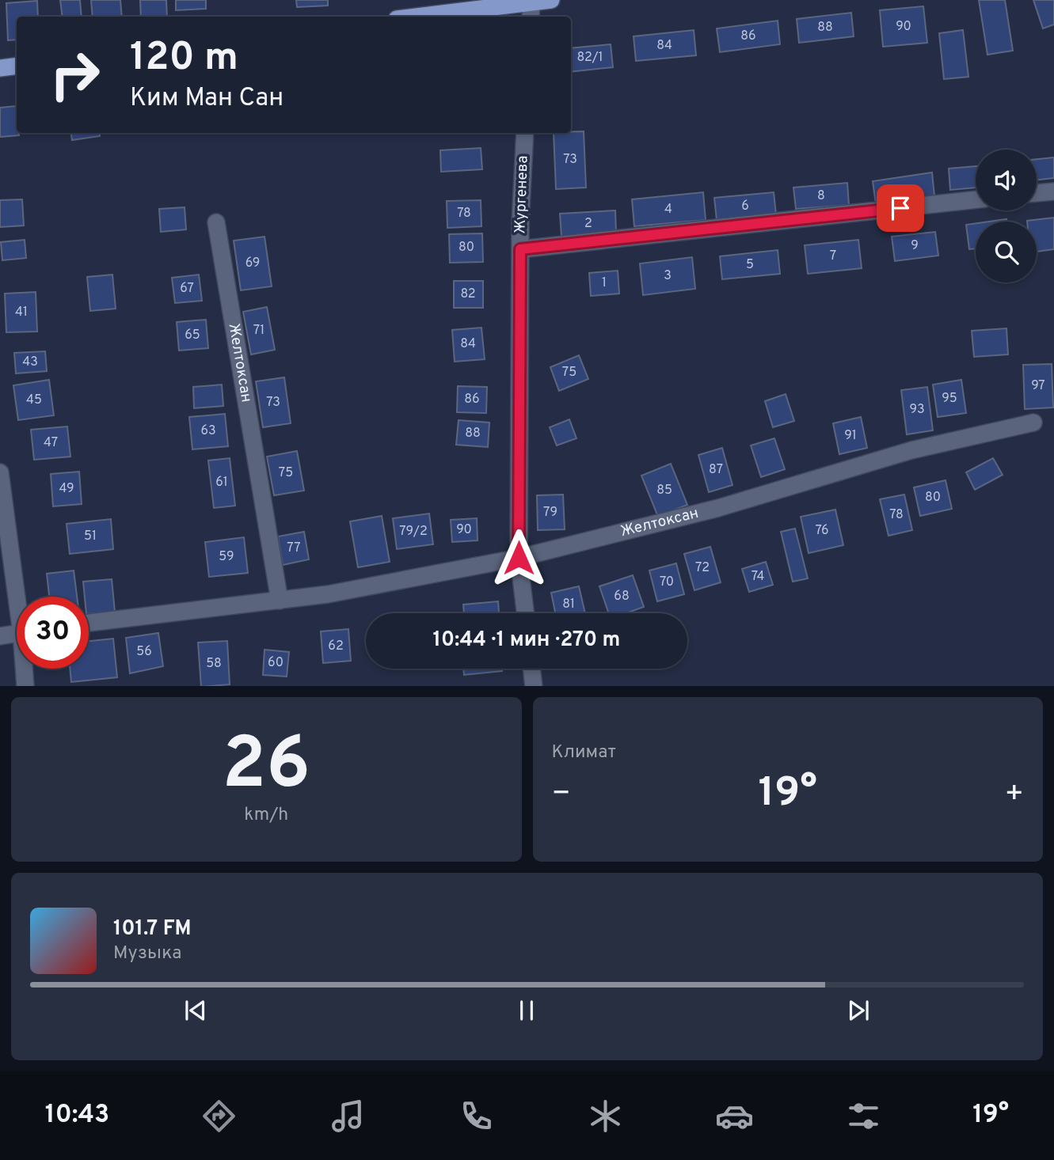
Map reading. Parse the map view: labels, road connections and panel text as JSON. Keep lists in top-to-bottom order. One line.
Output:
{"streets":{"street":["Жургенева","Желтоксан"]},"crossings":[["Жургенева","Желтоксан"]],"house_numbers":["90","88","86","84","82/1","73","8","6","4","78","2","9","80","7","69","5","3","1","67","82","41","71","65","84","43","75","97","95","86","45","73","93","63","88","91","47","87","75","61","49","85","80","79","78","90","76","79/2","51","77","59","72","74","70","68","81","62","56","60","58"],"page":{"turn":["120 m","Ким Ман Сан"],"limit":"30","trip":"10:44 · 1 мин · 270 m","tile":[["26","km/h"],"Климат"],"heat":["−","19°","+"],"song":["101.7 FM","Музыка"],"tabs":["10:43","19°"]}}
